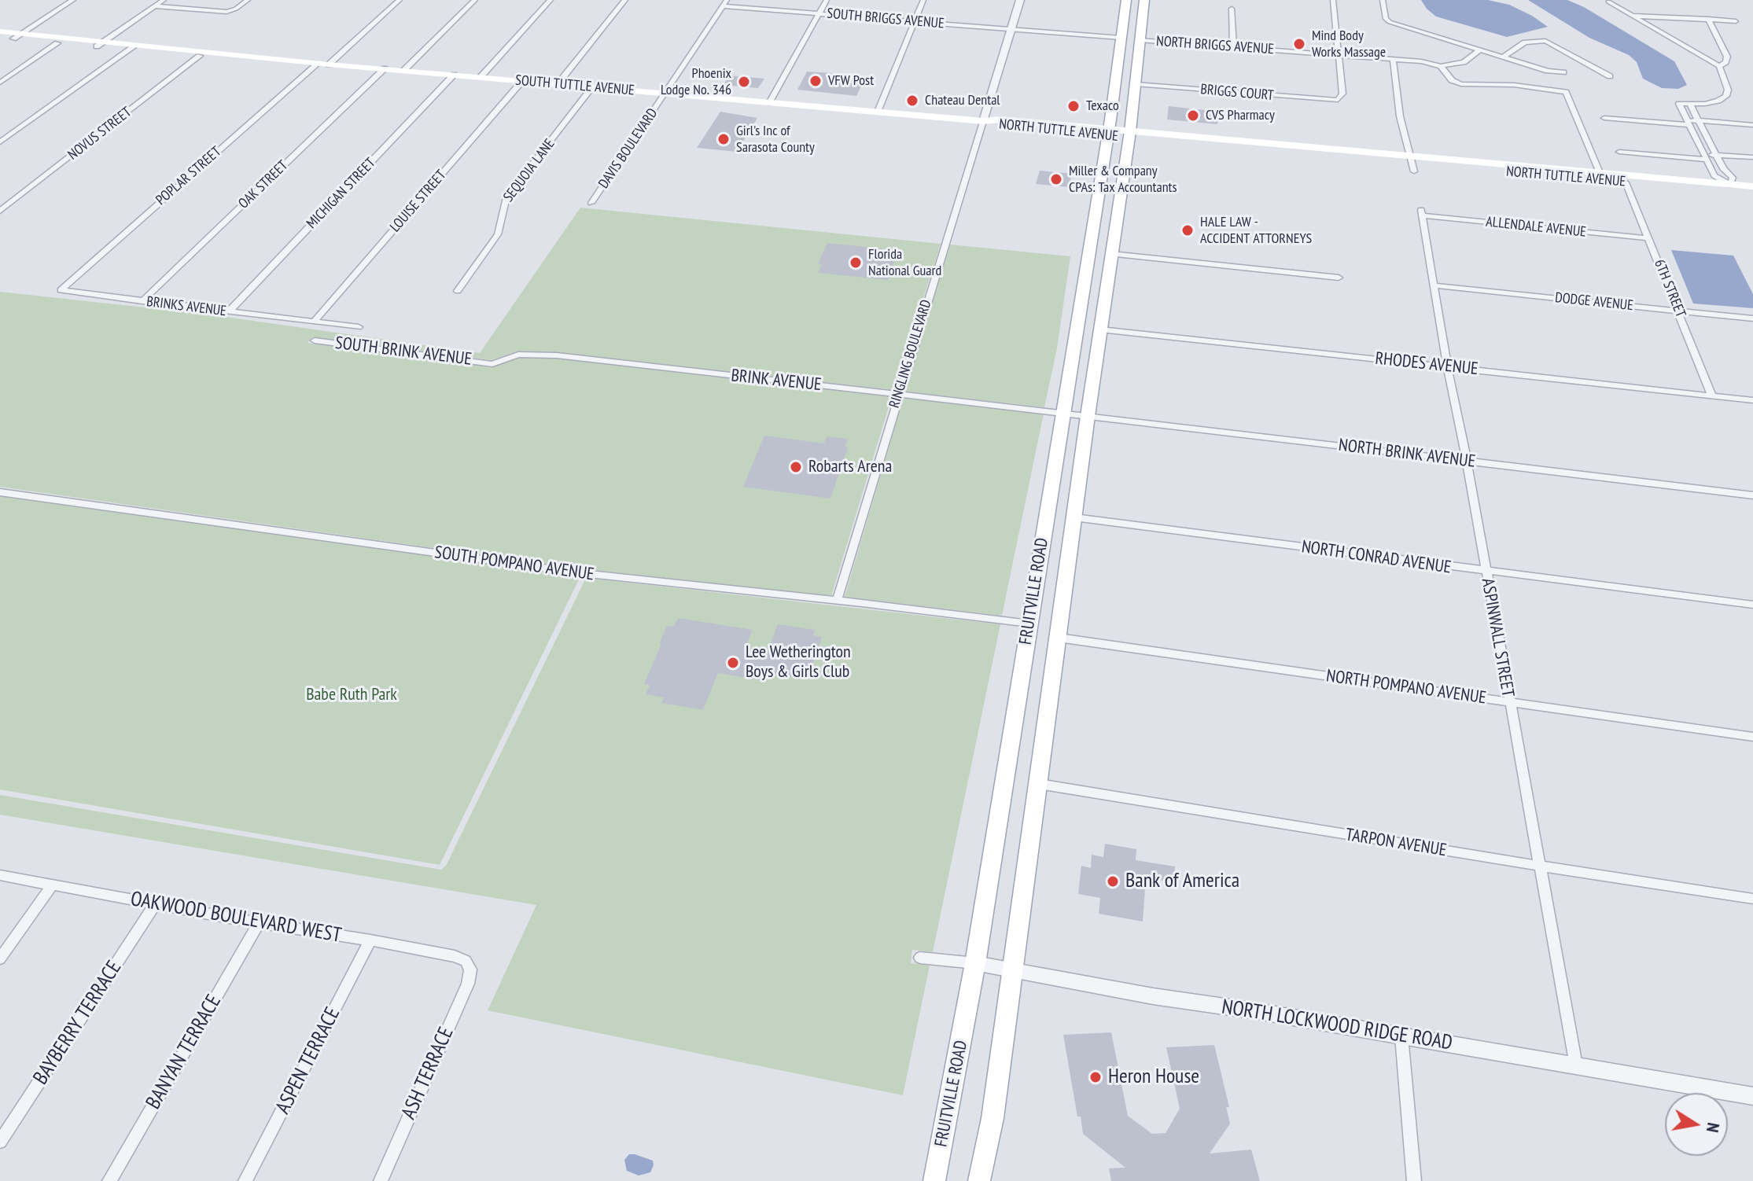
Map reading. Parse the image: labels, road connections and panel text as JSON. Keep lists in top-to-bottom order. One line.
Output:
{"streets":{"main road":["SOUTH TUTTLE AVENUE","NORTH TUTTLE AVENUE","FRUITVILLE ROAD"],"street":["SOUTH BRIGGS AVENUE","NORTH BRIGGS AVENUE","BRIGGS COURT","NOVUS STREET","DAVIS BOULEVARD","SEQUOIA LANE","POPLAR STREET","OAK STREET","MICHIGAN STREET","LOUISE STREET","ALLENDALE AVENUE","6TH STREET","DODGE AVENUE","BRINKS AVENUE","SOUTH BRINK AVENUE","RINGLING BOULEVARD","RHODES AVENUE","BRINK AVENUE","NORTH BRINK AVENUE","NORTH CONRAD AVENUE","SOUTH POMPANO AVENUE","ASPINWALL STREET","NORTH POMPANO AVENUE","TARPON AVENUE","OAKWOOD BOULEVARD WEST","BAYBERRY TERRACE","NORTH LOCKWOOD RIDGE ROAD","BANYAN TERRACE","ASPEN TERRACE","ASH TERRACE"]},"crossings":[["SOUTH BRIGGS AVENUE","DAVIS BOULEVARD"],["SOUTH BRIGGS AVENUE","RINGLING BOULEVARD"],["NORTH BRIGGS AVENUE","BRIGGS COURT"],["NORTH BRIGGS AVENUE","NORTH TUTTLE AVENUE"],["NORTH BRIGGS AVENUE","FRUITVILLE ROAD"],["SOUTH TUTTLE AVENUE","NORTH TUTTLE AVENUE"],["SOUTH TUTTLE AVENUE","NOVUS STREET"],["SOUTH TUTTLE AVENUE","DAVIS BOULEVARD"],["SOUTH TUTTLE AVENUE","SEQUOIA LANE"],["SOUTH TUTTLE AVENUE","POPLAR STREET"],["SOUTH TUTTLE AVENUE","OAK STREET"],["SOUTH TUTTLE AVENUE","MICHIGAN STREET"],["SOUTH TUTTLE AVENUE","LOUISE STREET"],["SOUTH TUTTLE AVENUE","RINGLING BOULEVARD"],["BRIGGS COURT","FRUITVILLE ROAD"],["NORTH TUTTLE AVENUE","6TH STREET"],["NORTH TUTTLE AVENUE","RINGLING BOULEVARD"],["NORTH TUTTLE AVENUE","FRUITVILLE ROAD"],["POPLAR STREET","BRINKS AVENUE"],["OAK STREET","BRINKS AVENUE"],["MICHIGAN STREET","BRINKS AVENUE"],["LOUISE STREET","BRINKS AVENUE"],["LOUISE STREET","SOUTH BRINK AVENUE"],["ALLENDALE AVENUE","6TH STREET"],["ALLENDALE AVENUE","ASPINWALL STREET"],["6TH STREET","DODGE AVENUE"],["6TH STREET","RHODES AVENUE"],["DODGE AVENUE","ASPINWALL STREET"],["BRINKS AVENUE","SOUTH BRINK AVENUE"],["SOUTH BRINK AVENUE","BRINK AVENUE"],["RINGLING BOULEVARD","BRINK AVENUE"],["RINGLING BOULEVARD","SOUTH POMPANO AVENUE"],["RHODES AVENUE","FRUITVILLE ROAD"],["RHODES AVENUE","ASPINWALL STREET"],["BRINK AVENUE","NORTH BRINK AVENUE"],["BRINK AVENUE","FRUITVILLE ROAD"],["NORTH BRINK AVENUE","FRUITVILLE ROAD"],["NORTH BRINK AVENUE","ASPINWALL STREET"],["NORTH CONRAD AVENUE","FRUITVILLE ROAD"],["NORTH CONRAD AVENUE","ASPINWALL STREET"],["SOUTH POMPANO AVENUE","FRUITVILLE ROAD"],["FRUITVILLE ROAD","NORTH POMPANO AVENUE"],["FRUITVILLE ROAD","TARPON AVENUE"],["FRUITVILLE ROAD","NORTH LOCKWOOD RIDGE ROAD"],["ASPINWALL STREET","NORTH POMPANO AVENUE"],["ASPINWALL STREET","TARPON AVENUE"],["ASPINWALL STREET","NORTH LOCKWOOD RIDGE ROAD"],["OAKWOOD BOULEVARD WEST","BAYBERRY TERRACE"],["OAKWOOD BOULEVARD WEST","BANYAN TERRACE"],["OAKWOOD BOULEVARD WEST","ASPEN TERRACE"],["OAKWOOD BOULEVARD WEST","ASH TERRACE"]],"parks":["Babe Ruth Park"],"places":["Mind Body Works Massage","VFW Post","Phoenix Lodge No. 346","Chateau Dental","Texaco","CVS Pharmacy","Girl's Inc of Sarasota County","Miller & Company CPAs: Tax Accountants","HALE LAW - ACCIDENT ATTORNEYS","Florida National Guard","Robarts Arena","Lee Wetherington Boys & Girls Club","Bank of America","Heron House"],"north":"right"}
